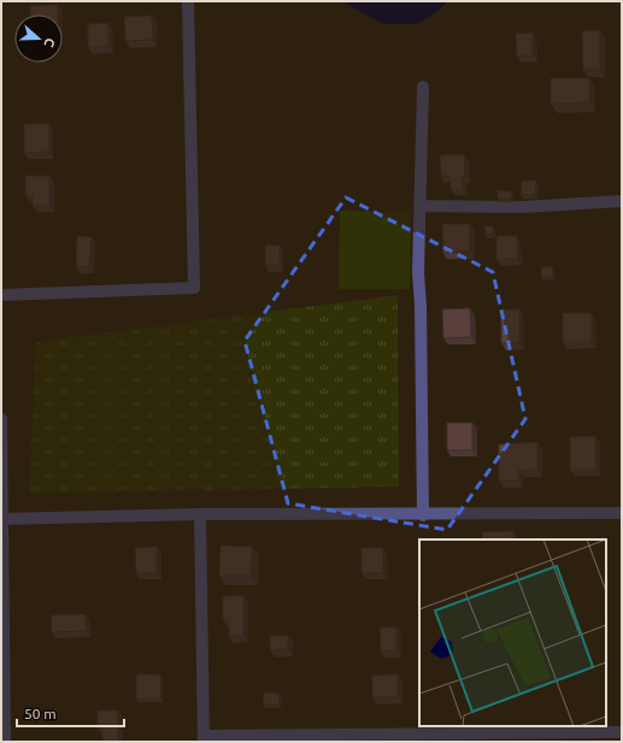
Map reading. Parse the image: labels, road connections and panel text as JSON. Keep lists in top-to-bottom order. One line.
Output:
{"scale_bar":"50 m","north":"right"}
